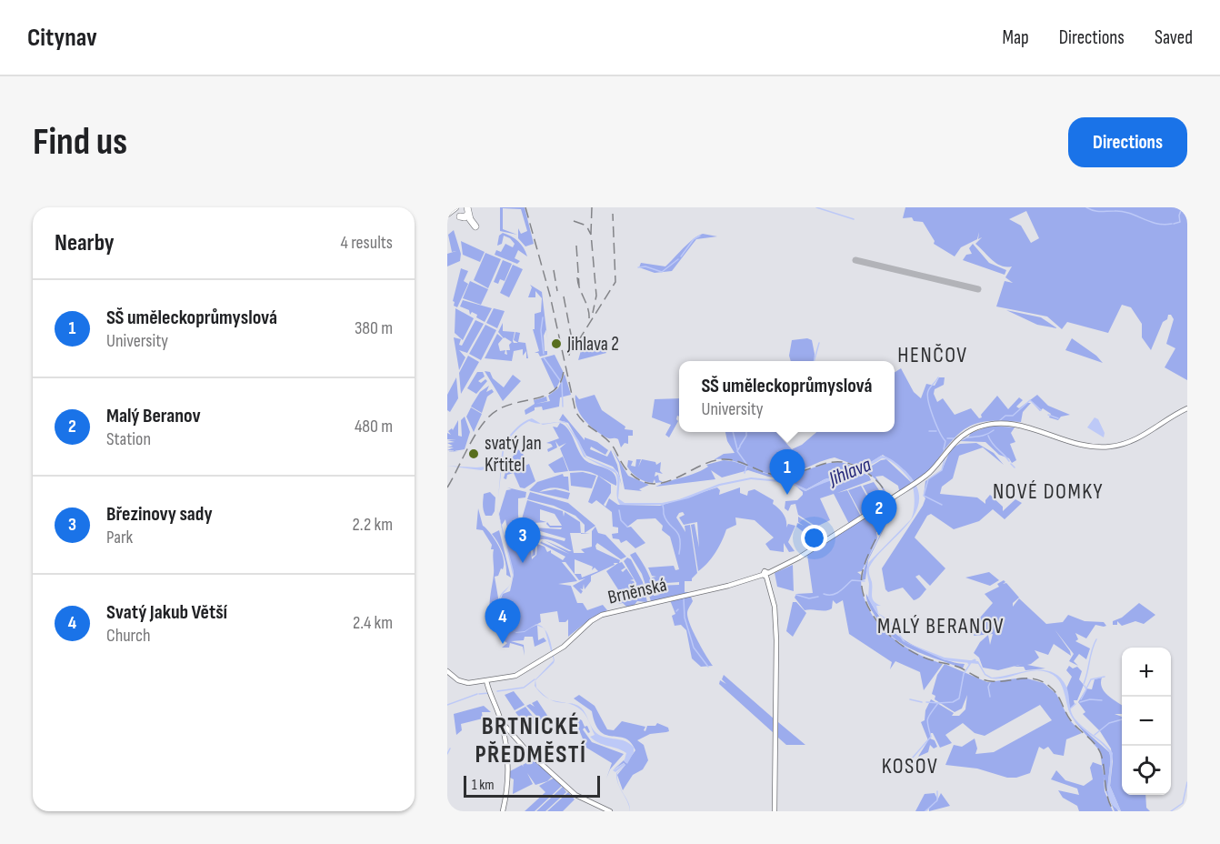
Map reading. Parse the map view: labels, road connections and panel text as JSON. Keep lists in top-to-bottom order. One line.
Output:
{"streets":{"main road":["Brněnská"]},"districts":["HENČOV","NOVÉ DOMKY","MALÝ BERANOV","BRTNICKÉ PŘEDMĚSTÍ","KOSOV"],"water":["Jihlava"],"places":["Jihlava 2","svatý Jan Křtitel"],"scale_bar":"1 km","page":{"header":"Citynav","nav":["Map","Directions","Saved"],"buttons":"Directions","title":"Find us","heading":["Nearby","4 results"],"list":[{"mark":"1","name":"SŠ uměleckoprůmyslová","note":"University","value":"380 m"},{"mark":"2","name":"Malý Beranov","note":"Station","value":"480 m"},{"mark":"3","name":"Březinovy sady","note":"Park","value":"2.2 km"},{"mark":"4","name":"Svatý Jakub Větší","note":"Church","value":"2.4 km"}],"popup":["SŠ uměleckoprůmyslová","University"],"pins":["1","2","3","4"],"map_buttons":["+","−"],"scale":"1 km"}}
